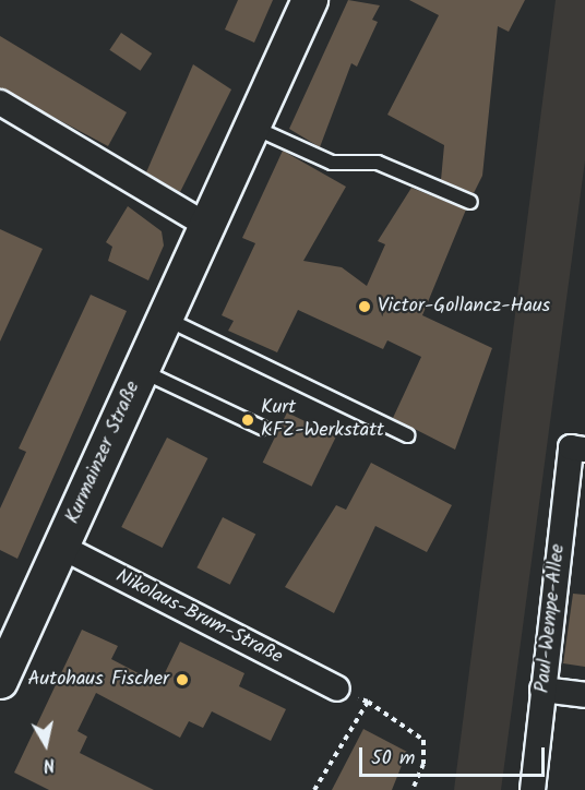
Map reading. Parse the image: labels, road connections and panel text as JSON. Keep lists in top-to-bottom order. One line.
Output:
{"streets":{"main road":["Kurmainzer Straße"],"street":["Nikolaus-Brum-Straße","Paul-Wempe-Allee"]},"crossings":[["Kurmainzer Straße","Nikolaus-Brum-Straße"]],"places":["Victor-Gollancz-Haus","Kurt KFZ-Werkstatt","Autohaus Fischer"],"scale_bar":"50 m","north":"bottom"}
